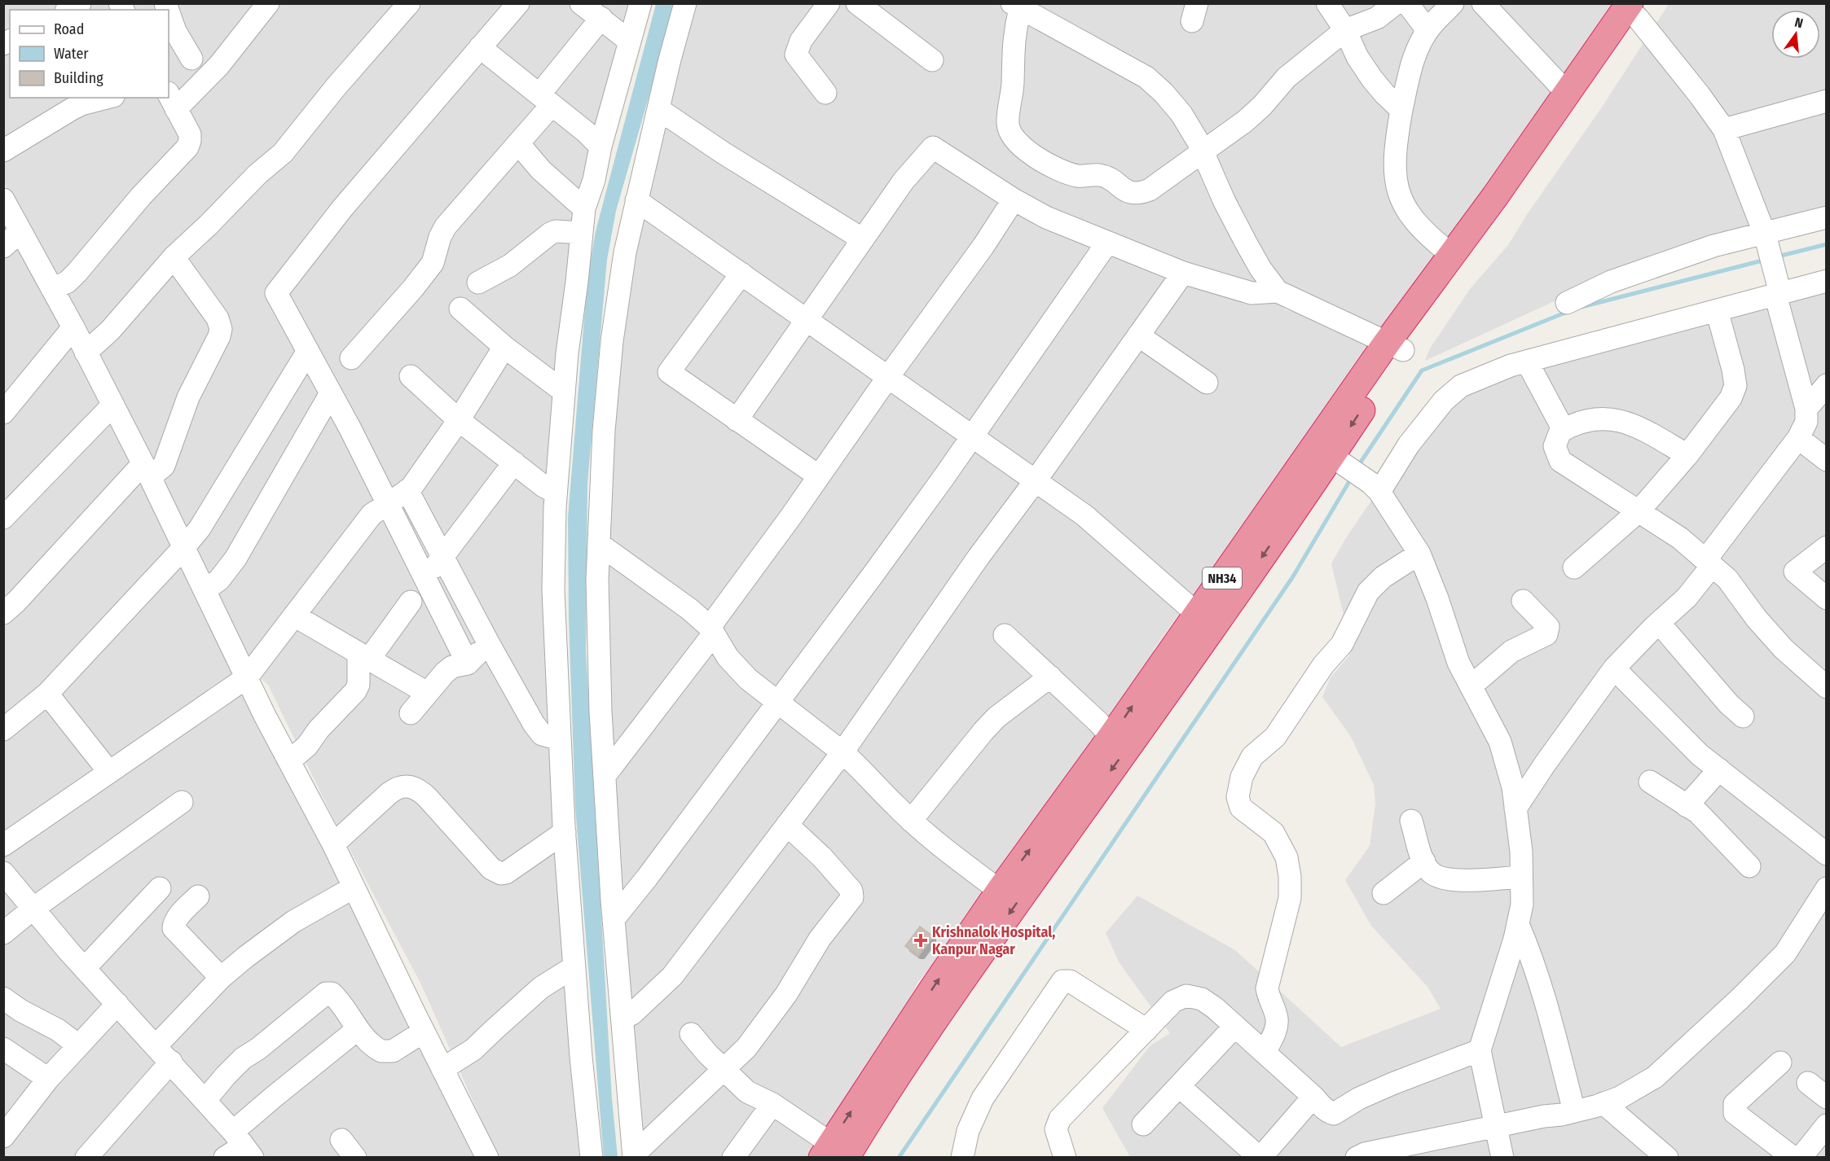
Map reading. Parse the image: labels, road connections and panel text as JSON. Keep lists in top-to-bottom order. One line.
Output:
{"streets":{"highway":["NH34"]},"places":{"health":["Krishnalok Hospital, Kanpur Nagar"]},"legend":["Road","Water","Building"],"north":"top"}
